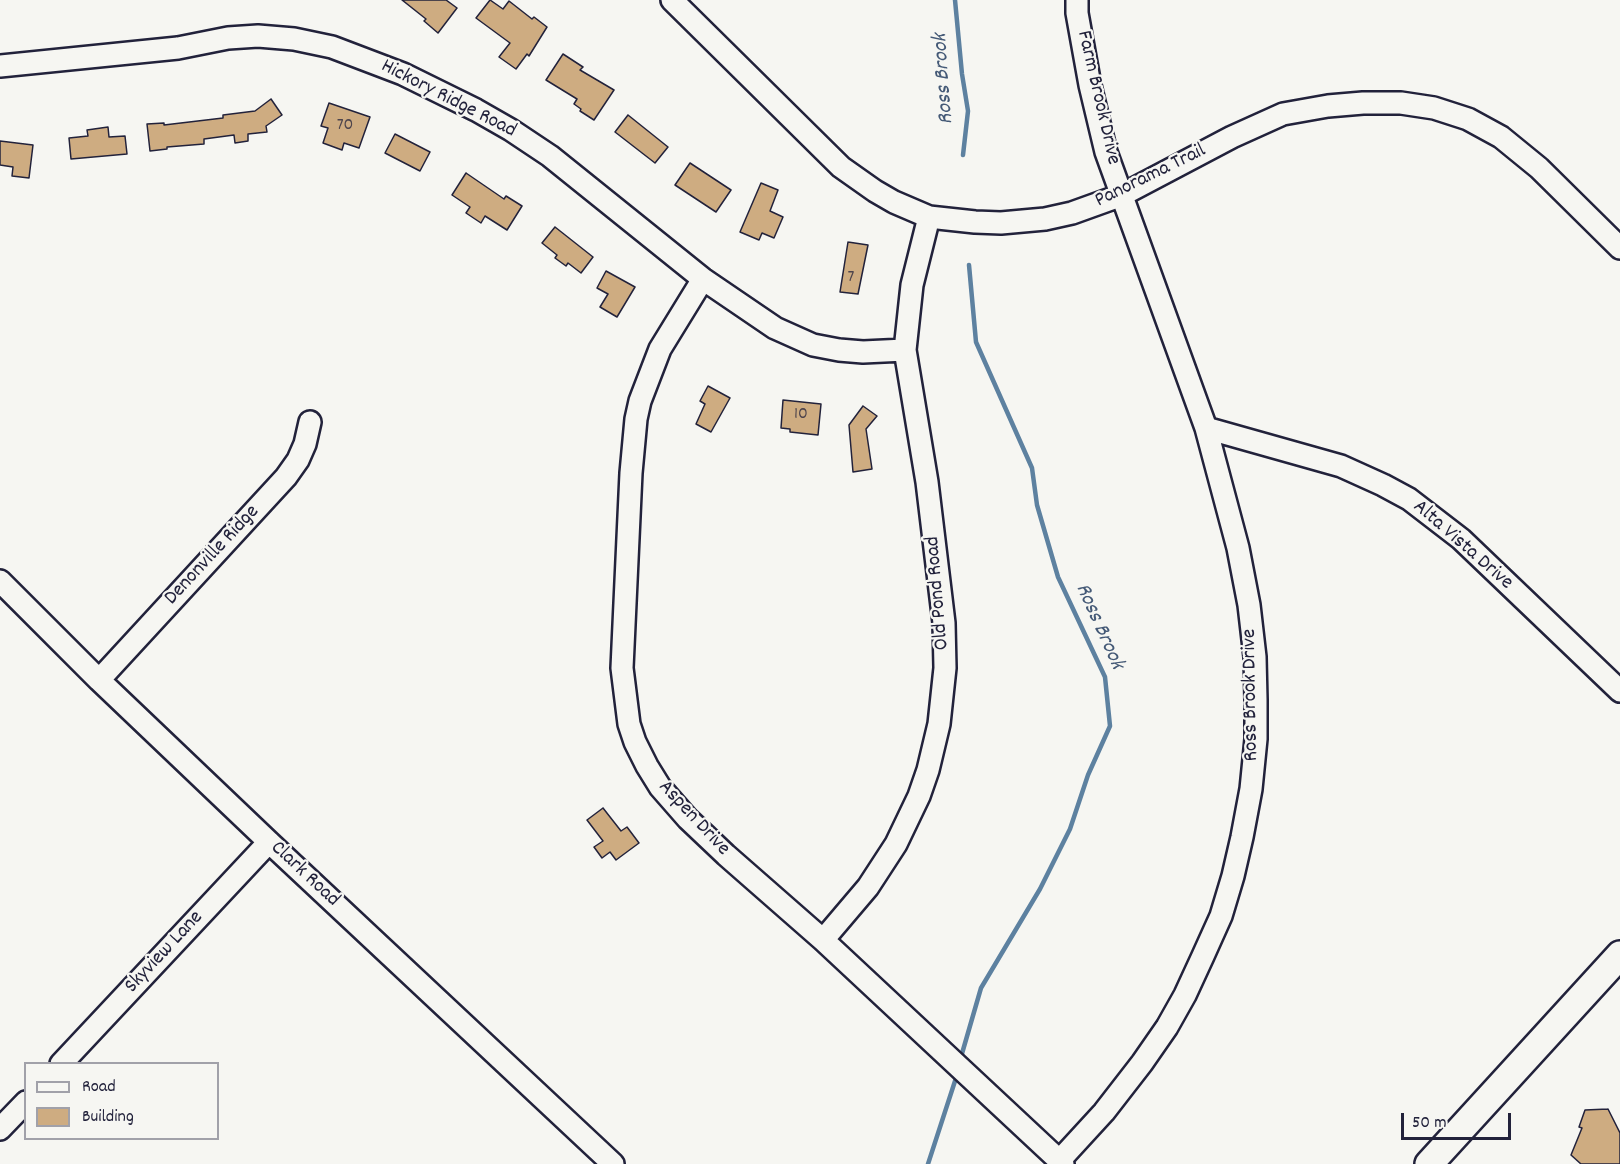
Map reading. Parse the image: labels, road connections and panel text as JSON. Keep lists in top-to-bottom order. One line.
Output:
{"streets":{"street":["Farm Brook Drive","Hickory Ridge Road","Panorama Trail","Alta Vista Drive","Denonville Ridge","Old Pond Road","Ross Brook Drive","Aspen Drive","Clark Road","Skyview Lane"]},"crossings":[["Farm Brook Drive","Panorama Trail"],["Farm Brook Drive","Ross Brook Drive"],["Hickory Ridge Road","Old Pond Road"],["Hickory Ridge Road","Aspen Drive"],["Panorama Trail","Old Pond Road"],["Panorama Trail","Ross Brook Drive"],["Alta Vista Drive","Ross Brook Drive"],["Denonville Ridge","Clark Road"],["Old Pond Road","Aspen Drive"],["Ross Brook Drive","Aspen Drive"],["Clark Road","Skyview Lane"]],"water":["Ross Brook"],"house_numbers":["70","7","10"],"legend":["Road","Building"],"scale_bar":"50 m"}
